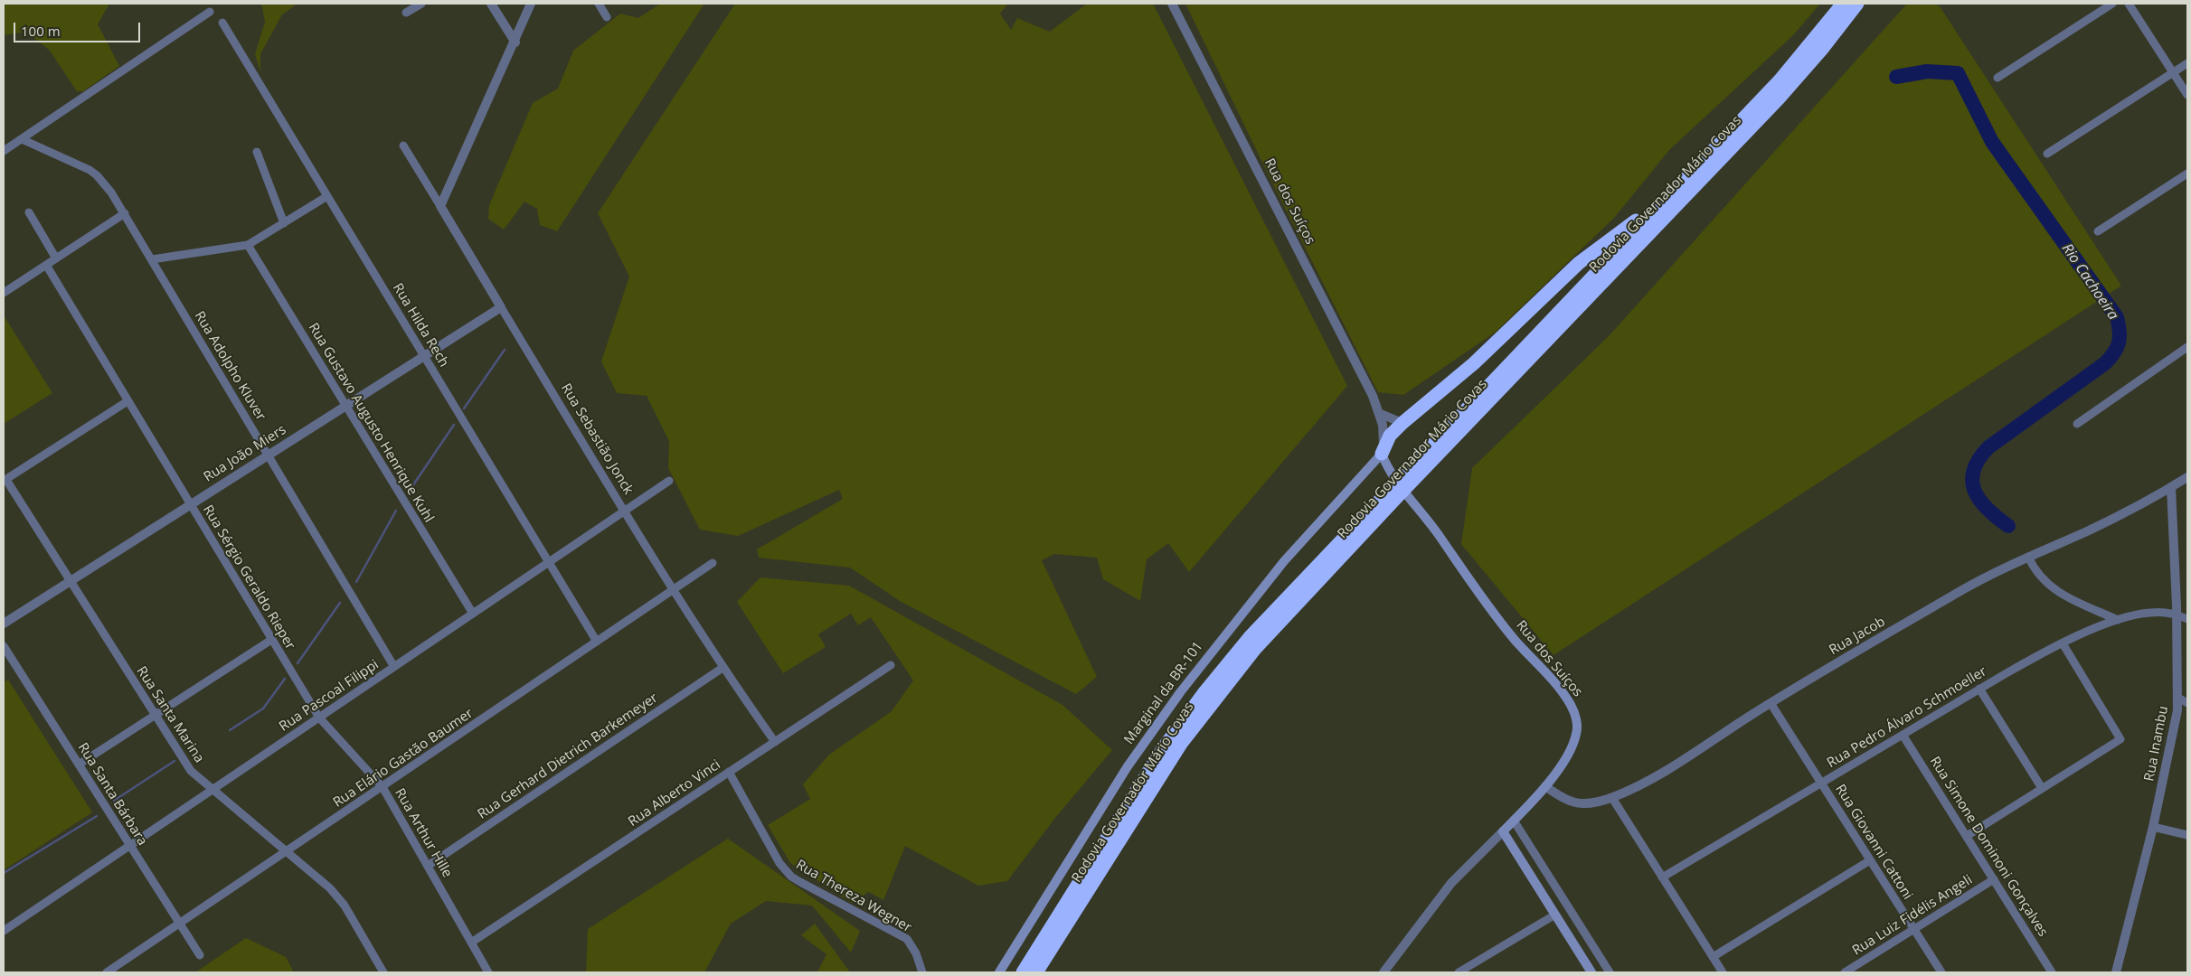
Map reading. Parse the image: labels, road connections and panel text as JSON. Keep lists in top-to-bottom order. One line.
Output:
{"streets":{"highway":["Rodovia Governador Mário Covas"],"main road":["Rua dos Suíços","Marginal da BR-101"],"street":["Rua Hilda Rech","Rua Adolpho Kluver","Rua Gustavo Augusto Henrique Kuhl","Rua Sebastião Jonck","Rua João Miers","Rua Sérgio Geraldo Rieper","Rua Jacob","Rua Pascoal Filippi","Rua Santa Marina","Rua Pedro Álvaro Schmoeller","Rua Inambu","Rua Gerhard Dietrich Barkemeyer","Rua Elário Gastão Baumer","Rua Alberto Vinci","Rua Santa Bárbara","Rua Arthur Hille","Rua Giovanni Cattoni","Rua Simone Dominoni Gonçalves","Rua Thereza Wegner","Rua Luiz Fidélis Angeli"]},"crossings":[["Rua dos Suíços","Rua Jacob"],["Rua dos Suíços","Marginal da BR-101"],["Rua Hilda Rech","Rua João Miers"],["Rua Hilda Rech","Rua Pascoal Filippi"],["Rua Hilda Rech","Rua Elário Gastão Baumer"],["Rua Adolpho Kluver","Rua João Miers"],["Rua Adolpho Kluver","Rua Pascoal Filippi"],["Rua Gustavo Augusto Henrique Kuhl","Rua João Miers"],["Rua Gustavo Augusto Henrique Kuhl","Rua Pascoal Filippi"],["Rua Sebastião Jonck","Rua João Miers"],["Rua Sebastião Jonck","Rua Pascoal Filippi"],["Rua Sebastião Jonck","Rua Gerhard Dietrich Barkemeyer"],["Rua Sebastião Jonck","Rua Elário Gastão Baumer"],["Rua Sebastião Jonck","Rua Alberto Vinci"],["Rua João Miers","Rua Sérgio Geraldo Rieper"],["Rua João Miers","Rua Santa Marina"],["Rua Sérgio Geraldo Rieper","Rua Pascoal Filippi"],["Rua Sérgio Geraldo Rieper","Rua Arthur Hille"],["Rua Jacob","Rua Inambu"],["Rua Jacob","Rua Giovanni Cattoni"],["Rua Pascoal Filippi","Rua Santa Marina"],["Rua Pascoal Filippi","Rua Santa Bárbara"],["Rua Pascoal Filippi","Rua Arthur Hille"],["Rua Santa Marina","Rua Elário Gastão Baumer"],["Rua Pedro Álvaro Schmoeller","Rua Inambu"],["Rua Pedro Álvaro Schmoeller","Rua Giovanni Cattoni"],["Rua Pedro Álvaro Schmoeller","Rua Simone Dominoni Gonçalves"],["Rua Gerhard Dietrich Barkemeyer","Rua Arthur Hille"],["Rua Elário Gastão Baumer","Rua Santa Bárbara"],["Rua Elário Gastão Baumer","Rua Arthur Hille"],["Rua Alberto Vinci","Rua Arthur Hille"],["Rua Alberto Vinci","Rua Thereza Wegner"],["Rua Giovanni Cattoni","Rua Luiz Fidélis Angeli"],["Rua Simone Dominoni Gonçalves","Rua Luiz Fidélis Angeli"]],"water":["Rio Cachoeira"],"scale_bar":"100 m"}
